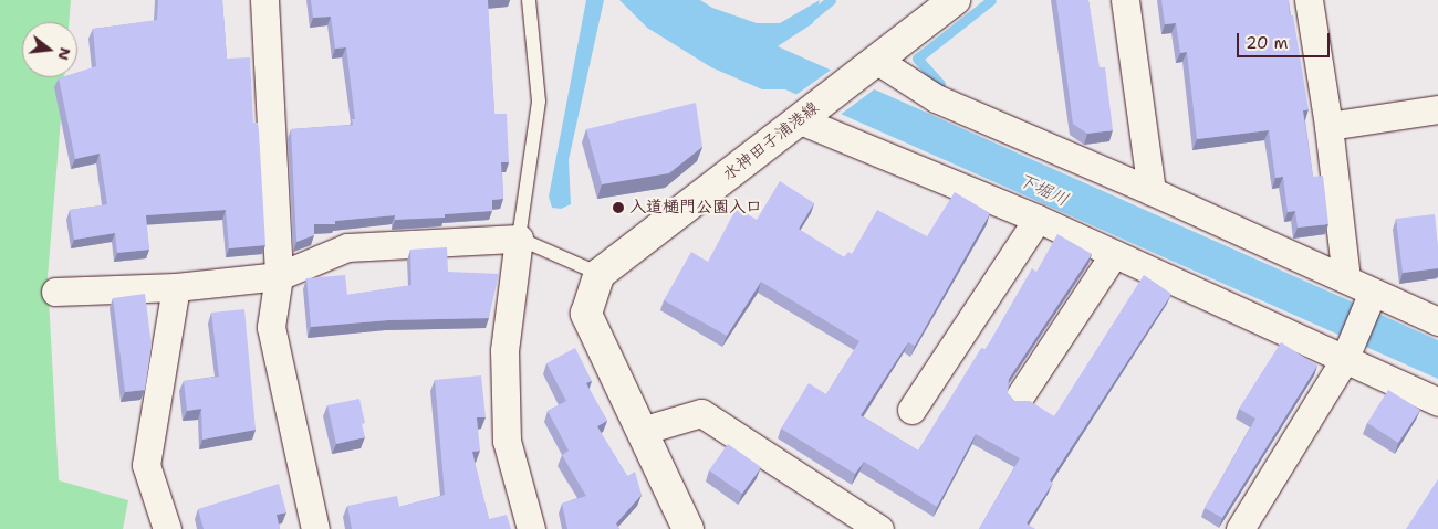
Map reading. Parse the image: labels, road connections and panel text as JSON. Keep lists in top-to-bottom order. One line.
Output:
{"streets":{"main road":["水神田子浦港線"]},"water":["下堀川"],"places":["入道樋門公園入口"],"scale_bar":"20 m","north":"right"}
